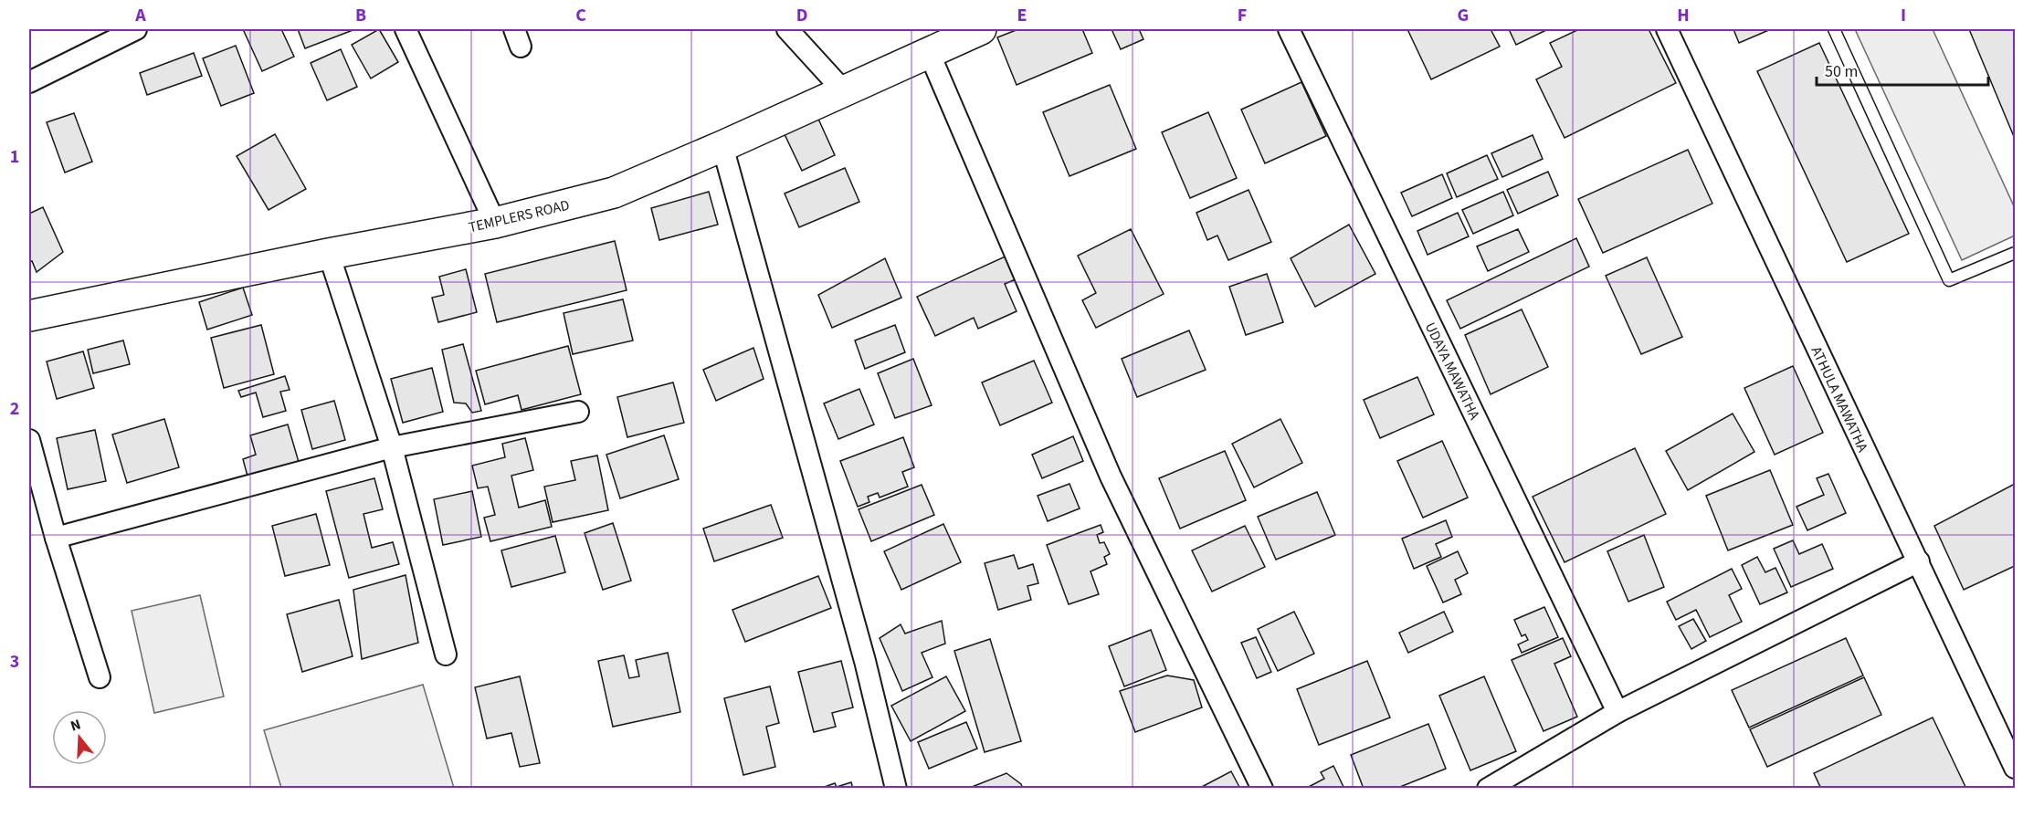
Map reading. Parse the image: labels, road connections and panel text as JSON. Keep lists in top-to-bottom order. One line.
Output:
{"streets":{"main road":["TEMPLERS ROAD"],"street":["UDAYA MAWATHA","ATHULA MAWATHA"]},"scale_bar":"50 m","north":"top","grid":{"columns":["A","B","C","D","E","F","G","H","I"],"rows":["1","2","3"]}}
